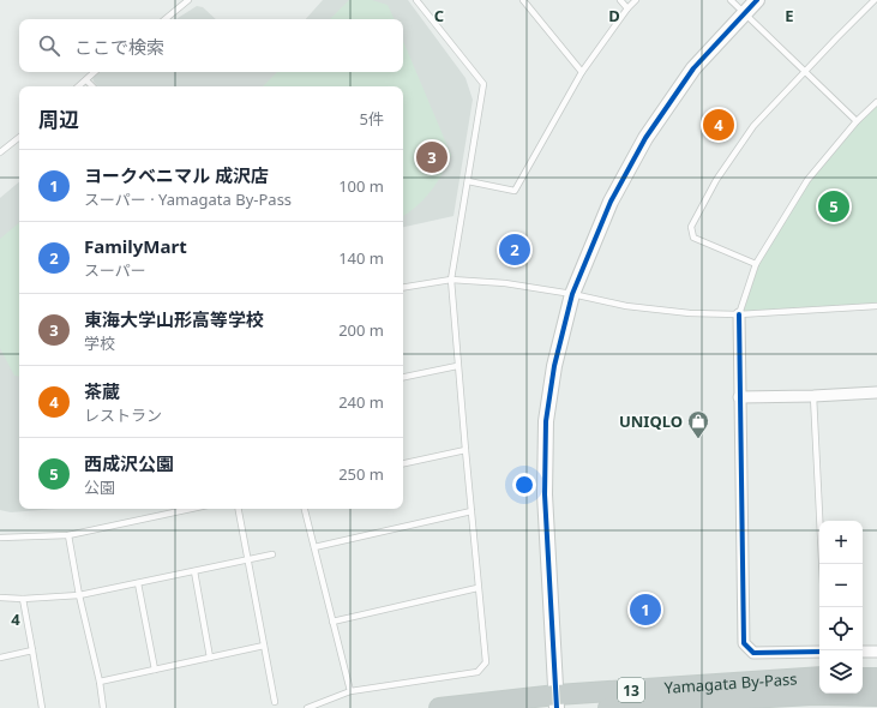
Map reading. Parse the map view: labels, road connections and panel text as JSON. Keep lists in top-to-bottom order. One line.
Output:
{"streets":{"highway":["Yamagata By-Pass","13"]},"places":{"shop":["UNIQLO"]},"page":{"search":"ここで検索","heading":["周辺","5件"],"pins":["4","3","5","2","1"],"list":[{"mark":"1","name":"ヨークベニマル 成沢店","note":"スーパー · Yamagata By-Pass","value":"100 m"},{"mark":"2","name":"FamilyMart","note":"スーパー","value":"140 m"},{"mark":"3","name":"東海大学山形高等学校","note":"学校","value":"200 m"},{"mark":"4","name":"茶蔵","note":"レストラン","value":"240 m"},{"mark":"5","name":"西成沢公園","note":"公園","value":"250 m"}],"map_buttons":["+","−"]},"grid":{"columns":["C","D","E"],"rows":["4"]}}
